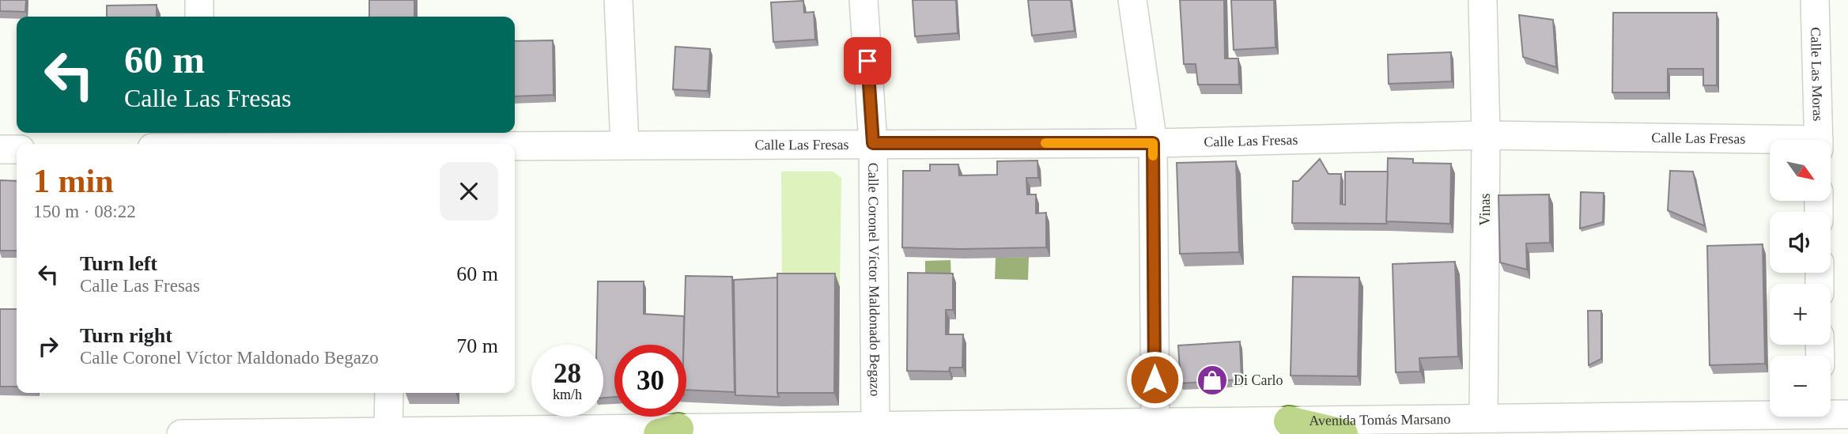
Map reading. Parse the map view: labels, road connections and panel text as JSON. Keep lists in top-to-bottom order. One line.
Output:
{"streets":{"street":["Calle Las Moras","Calle Las Fresas","Vinas","Calle Coronel Víctor Maldonado Begazo","Avenida Tomás Marsano"]},"crossings":[["Calle Las Fresas","Vinas"],["Calle Las Fresas","Calle Coronel Víctor Maldonado Begazo"],["Vinas","Avenida Tomás Marsano"],["Calle Coronel Víctor Maldonado Begazo","Avenida Tomás Marsano"]],"places":{"shop":["Di Carlo"]},"north":"bottom right","page":{"turn":["60 m","Calle Las Fresas"],"map_buttons":["+","−"],"heading":["1 min","150 m · 08:22"],"list":[{"name":"Turn left","note":"Calle Las Fresas","value":"60 m"},{"name":"Turn right","note":"Calle Coronel Víctor Maldonado Begazo","value":"70 m"}],"speed":"28 km/h","limit":"30"}}
